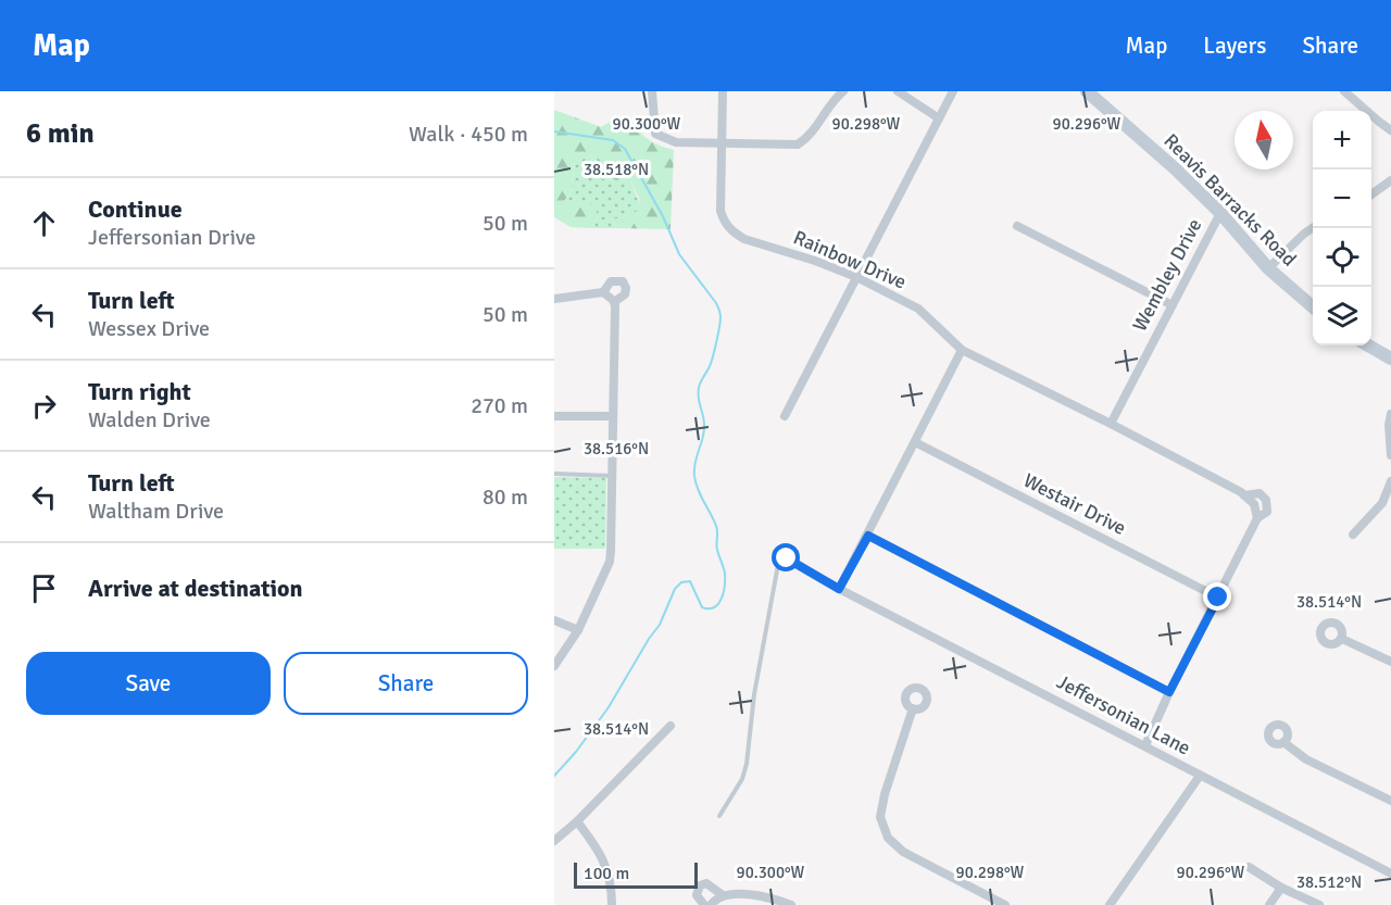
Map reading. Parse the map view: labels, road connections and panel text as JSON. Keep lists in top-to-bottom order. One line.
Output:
{"streets":{"main road":["Reavis Barracks Road"],"street":["Rainbow Drive","Wembley Drive","Westair Drive","Jeffersonian Lane"]},"crossings":[["Reavis Barracks Road","Wembley Drive"],["Rainbow Drive","Wembley Drive"]],"scale_bar":"100 m","north":"top","page":{"header":"Map","nav":["Map","Layers","Share"],"heading":["6 min","Walk · 450 m"],"map_buttons":["+","−"],"list":[["Continue","Jeffersonian Drive","50 m"],["Turn left","Wessex Drive","50 m"],["Turn right","Walden Drive","270 m"],["Turn left","Waltham Drive","80 m"],"Arrive at destination"],"buttons":["Save","Share"],"scale":"100 m"},"coordinates":["90.300°W","90.298°W","90.296°W","38.518°N","38.516°N","38.514°N","38.512°N"]}
